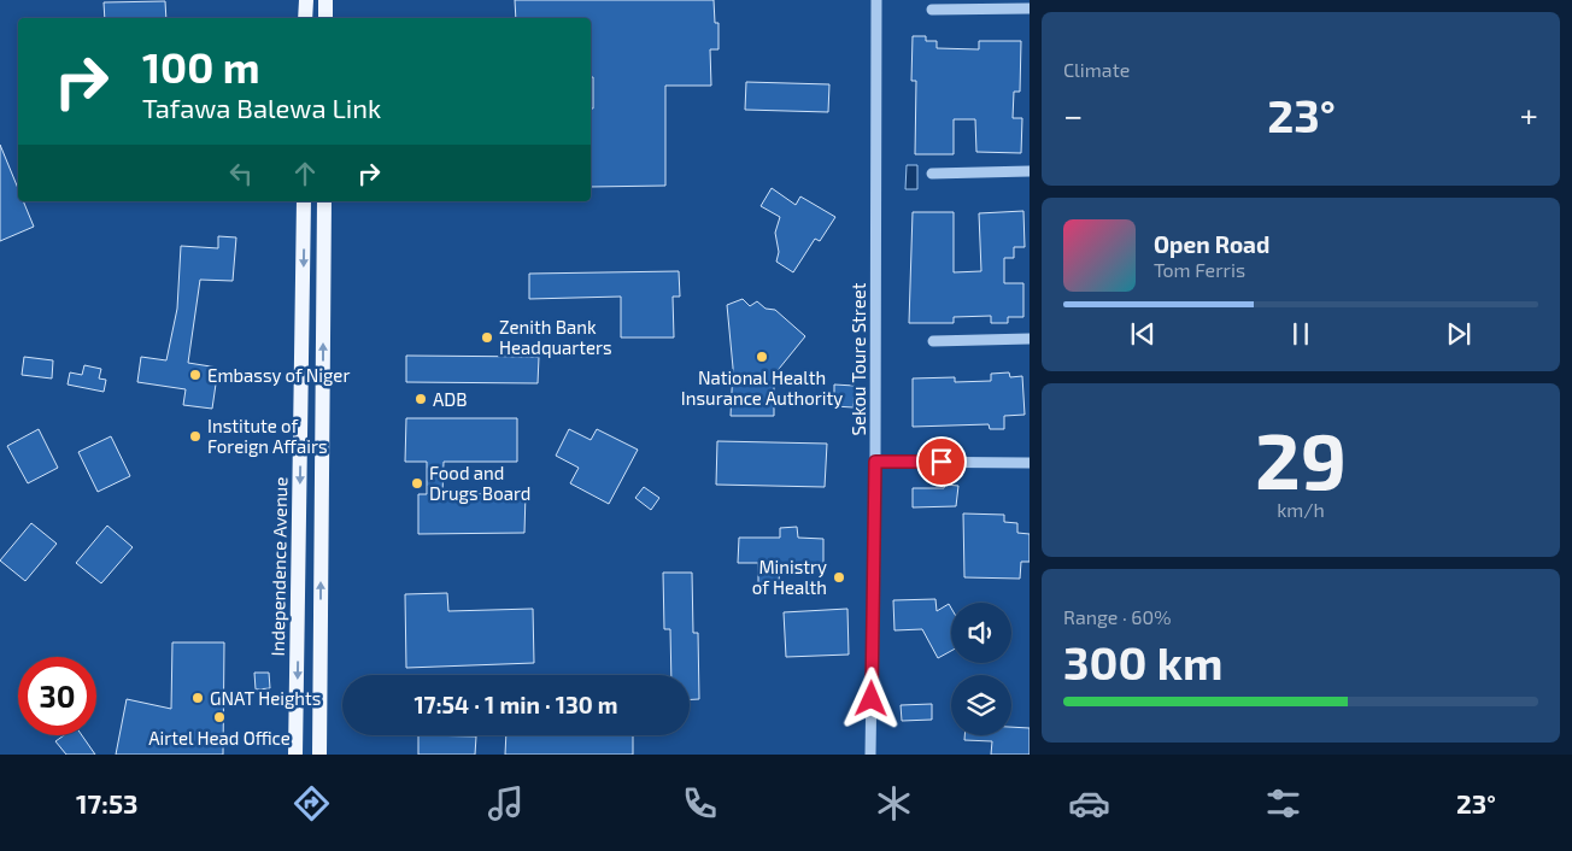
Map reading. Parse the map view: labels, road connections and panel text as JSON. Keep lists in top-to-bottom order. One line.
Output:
{"streets":{"main road":["Independence Avenue"],"street":["Sekou Toure Street"]},"places":["Zenith Bank Headquarters","National Health Insurance Authority","Embassy of Niger","ADB","Institute of Foreign Affairs","Food and Drugs Board","Ministry of Health","GNAT Heights","Airtel Head Office"],"page":{"tile":["Climate",["29","km/h"],["Range · 60%","300 km"]],"turn":["100 m","Tafawa Balewa Link"],"heat":["−","23°","+"],"song":["Open Road","Tom Ferris"],"limit":"30","trip":"17:54 · 1 min · 130 m","tabs":["17:53","23°"]}}
